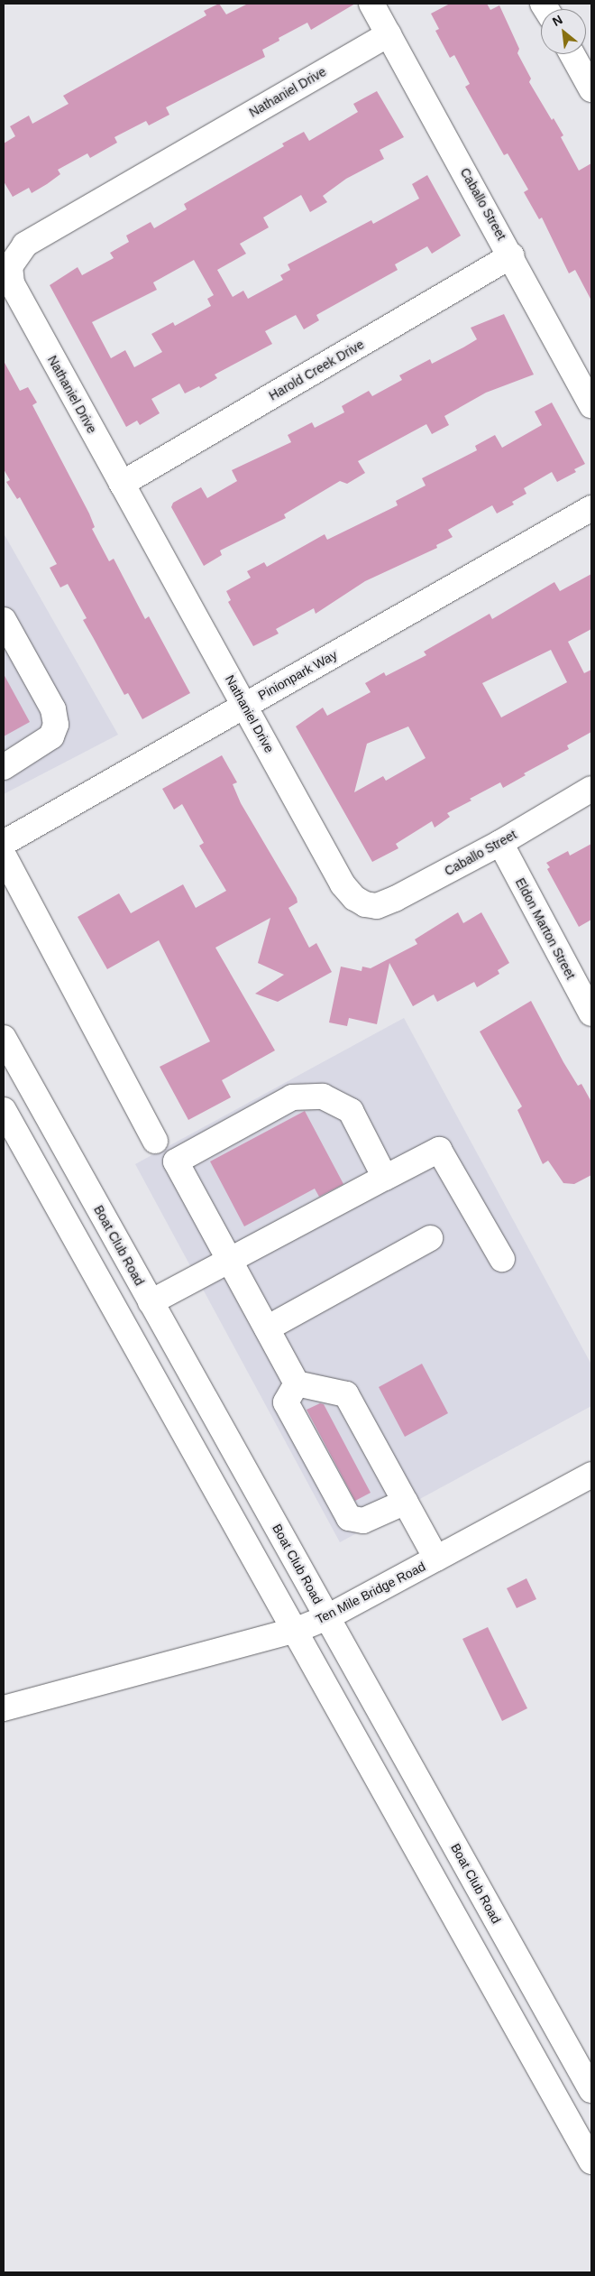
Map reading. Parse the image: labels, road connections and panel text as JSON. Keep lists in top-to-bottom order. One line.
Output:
{"streets":{"street":["Nathaniel Drive","Caballo Street","Harold Creek Drive","Pinionpark Way","Eldon Marton Street","Boat Club Road","Ten Mile Bridge Road"]},"crossings":[["Nathaniel Drive","Caballo Street"],["Nathaniel Drive","Harold Creek Drive"],["Nathaniel Drive","Pinionpark Way"],["Caballo Street","Harold Creek Drive"],["Caballo Street","Eldon Marton Street"],["Boat Club Road","Ten Mile Bridge Road"]],"north":"top left"}
